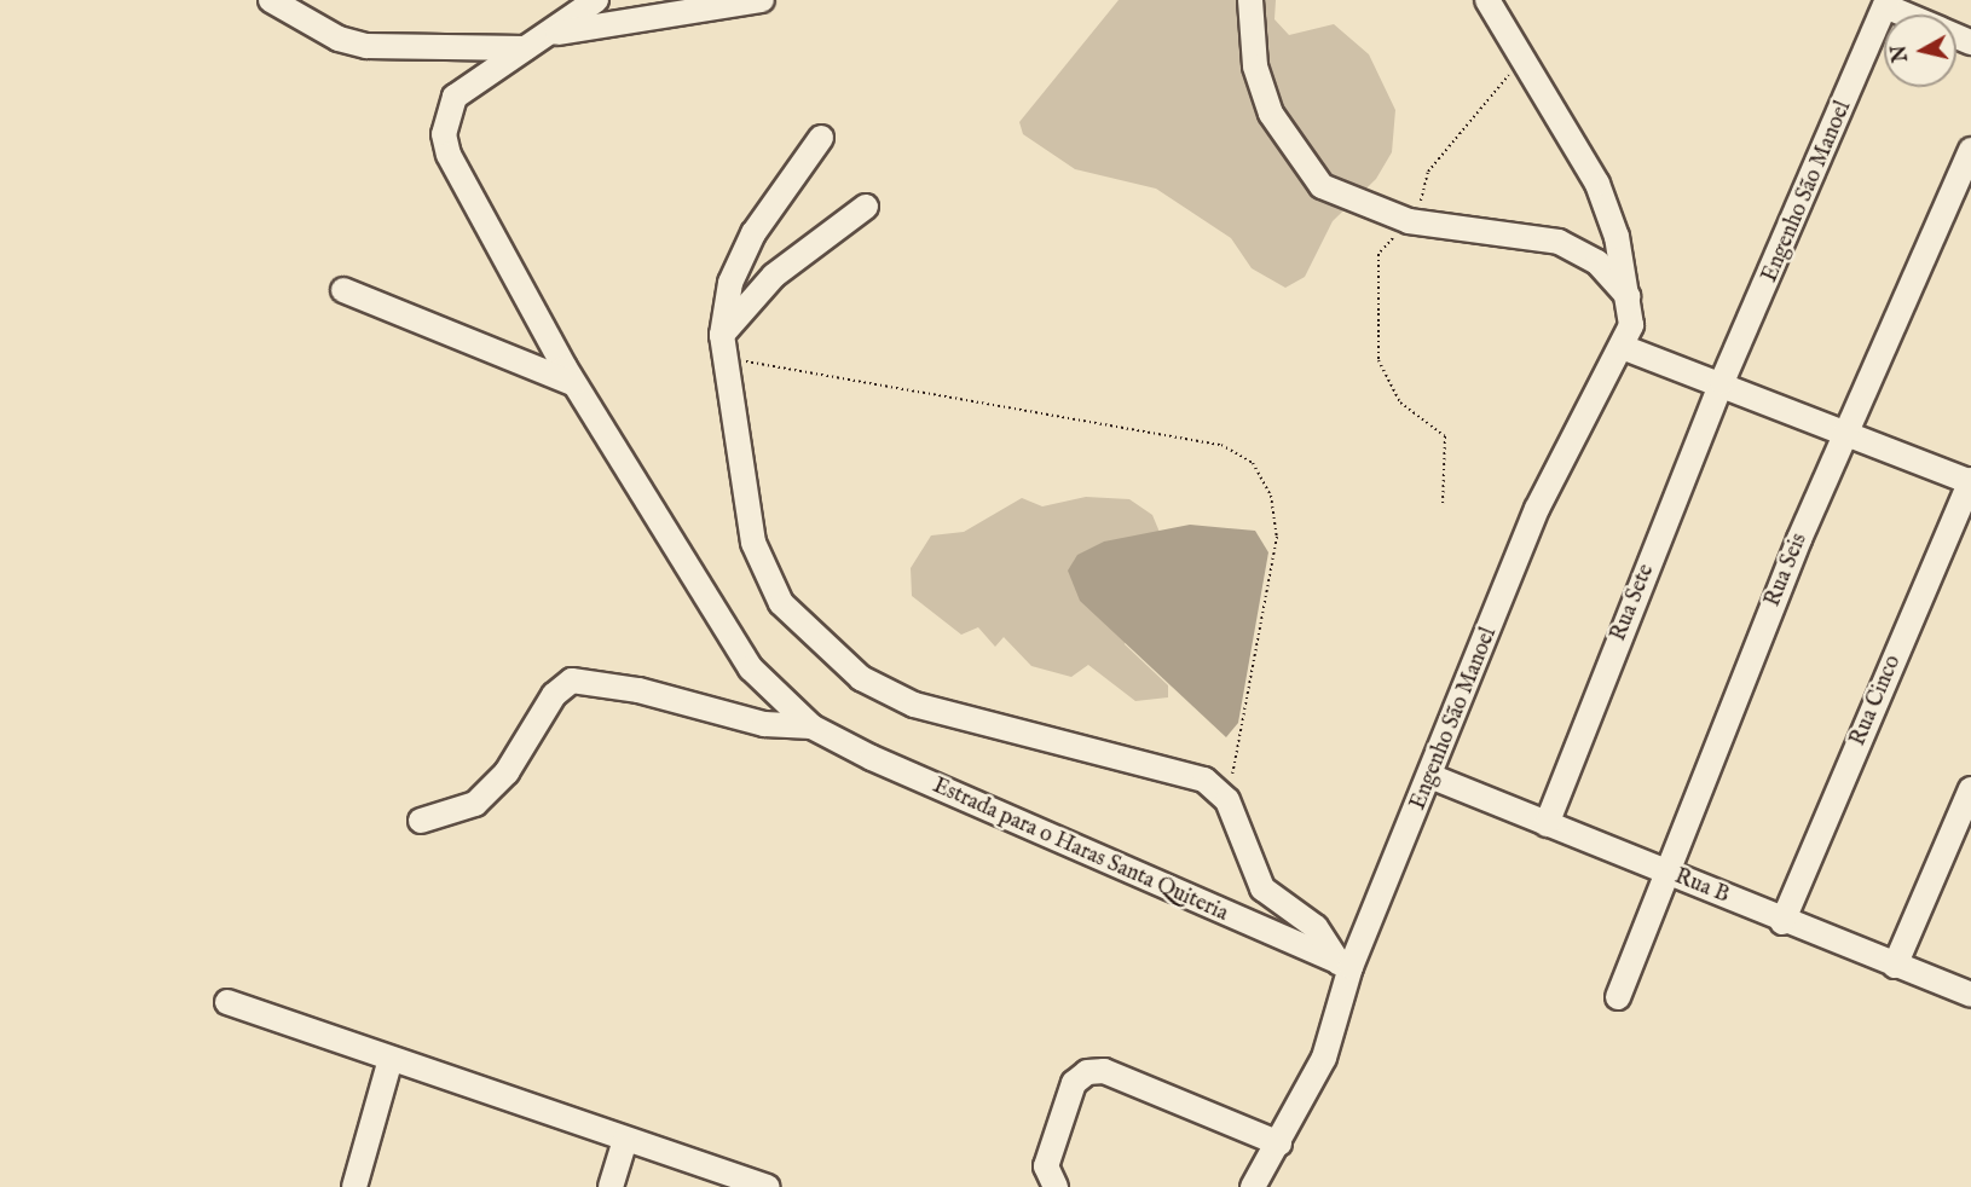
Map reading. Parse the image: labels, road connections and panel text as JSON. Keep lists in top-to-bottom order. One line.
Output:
{"streets":{"street":["Engenho São Manoel","Rua Seis","Rua Sete","Rua Cinco","Estrada para o Haras Santa Quiteria","Rua B"]},"crossings":[["Engenho São Manoel","Rua Sete"],["Engenho São Manoel","Estrada para o Haras Santa Quiteria"],["Engenho São Manoel","Rua B"],["Rua Seis","Rua B"],["Rua Sete","Rua B"],["Rua Cinco","Rua B"]],"north":"left"}
